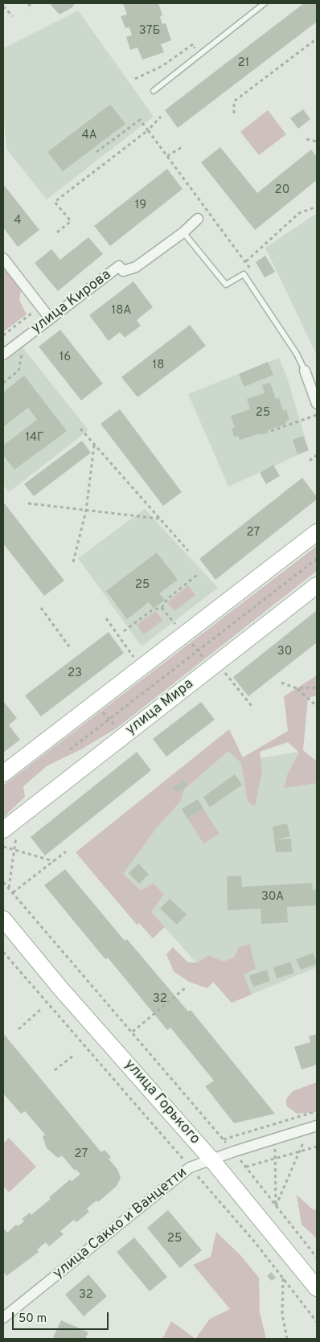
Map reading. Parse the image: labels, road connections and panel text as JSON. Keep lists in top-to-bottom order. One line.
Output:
{"streets":{"main road":["улица Мира","улица Горького"],"street":["улица Кирова","улица Сакко и Ванцетти"]},"crossings":[["улица Горького","улица Сакко и Ванцетти"]],"house_numbers":["37Б","21","4А","20","19","4","18А","16","18","25","14Г","27","25","30","23","30А","32","27","25","32"],"scale_bar":"50 m"}
